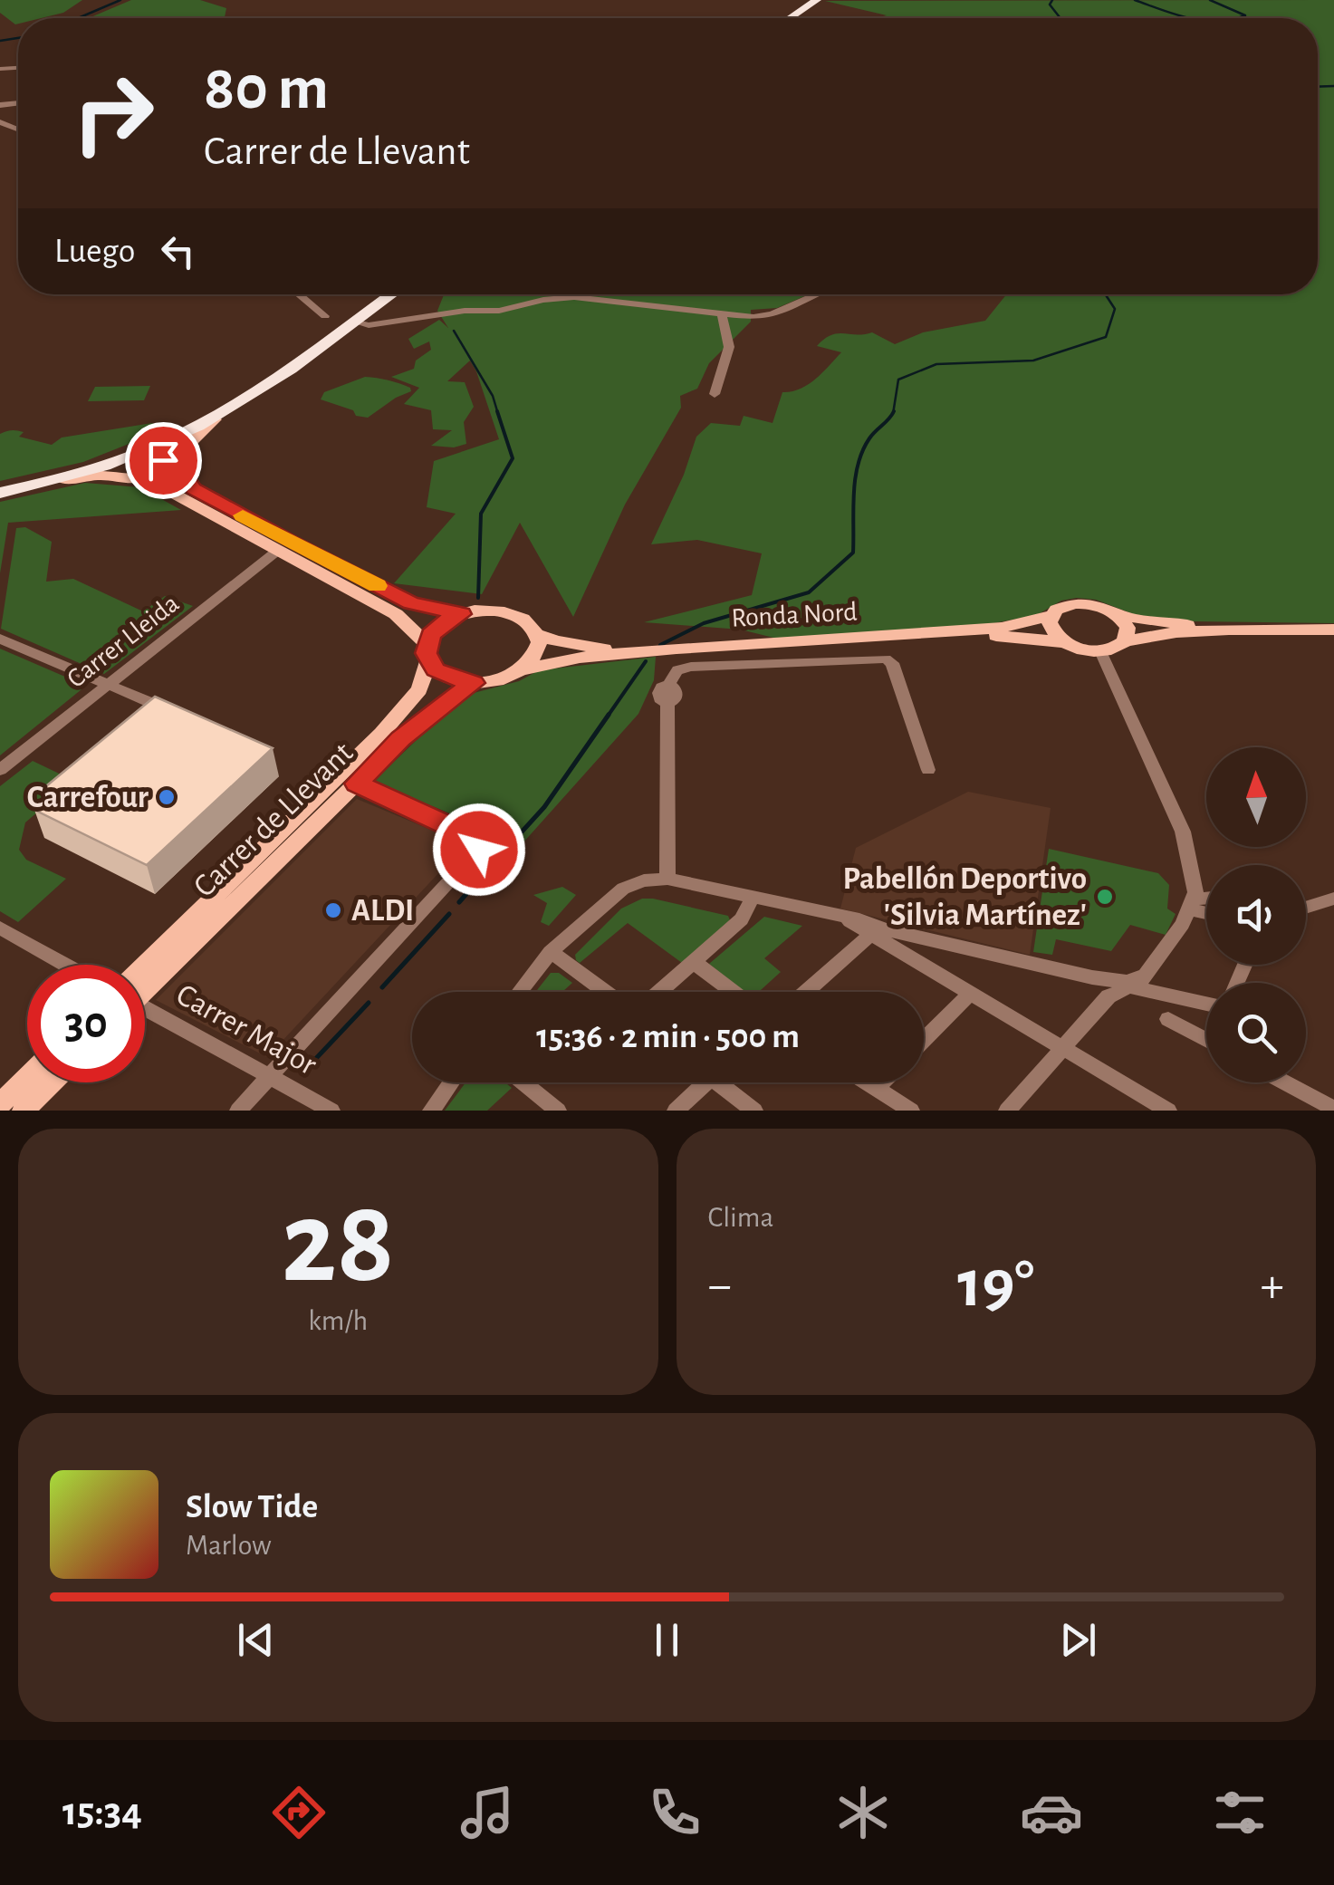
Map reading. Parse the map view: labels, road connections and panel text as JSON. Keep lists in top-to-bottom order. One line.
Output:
{"streets":{"main road":["Ronda Nord","Carrer de Llevant"],"street":["Carrer Lleida","Carrer Major"]},"crossings":[["Ronda Nord","Carrer de Llevant"]],"places":["Carrefour","Pabellón Deportivo 'Silvia Martínez'","ALDI"],"north":"top","page":{"turn":["80 m","Carrer de Llevant"],"then":"Luego","limit":"30","trip":"15:36 · 2 min · 500 m","tile":[["28","km/h"],"Clima"],"heat":["−","19°","+"],"song":["Slow Tide","Marlow"],"tabs":"15:34"}}
